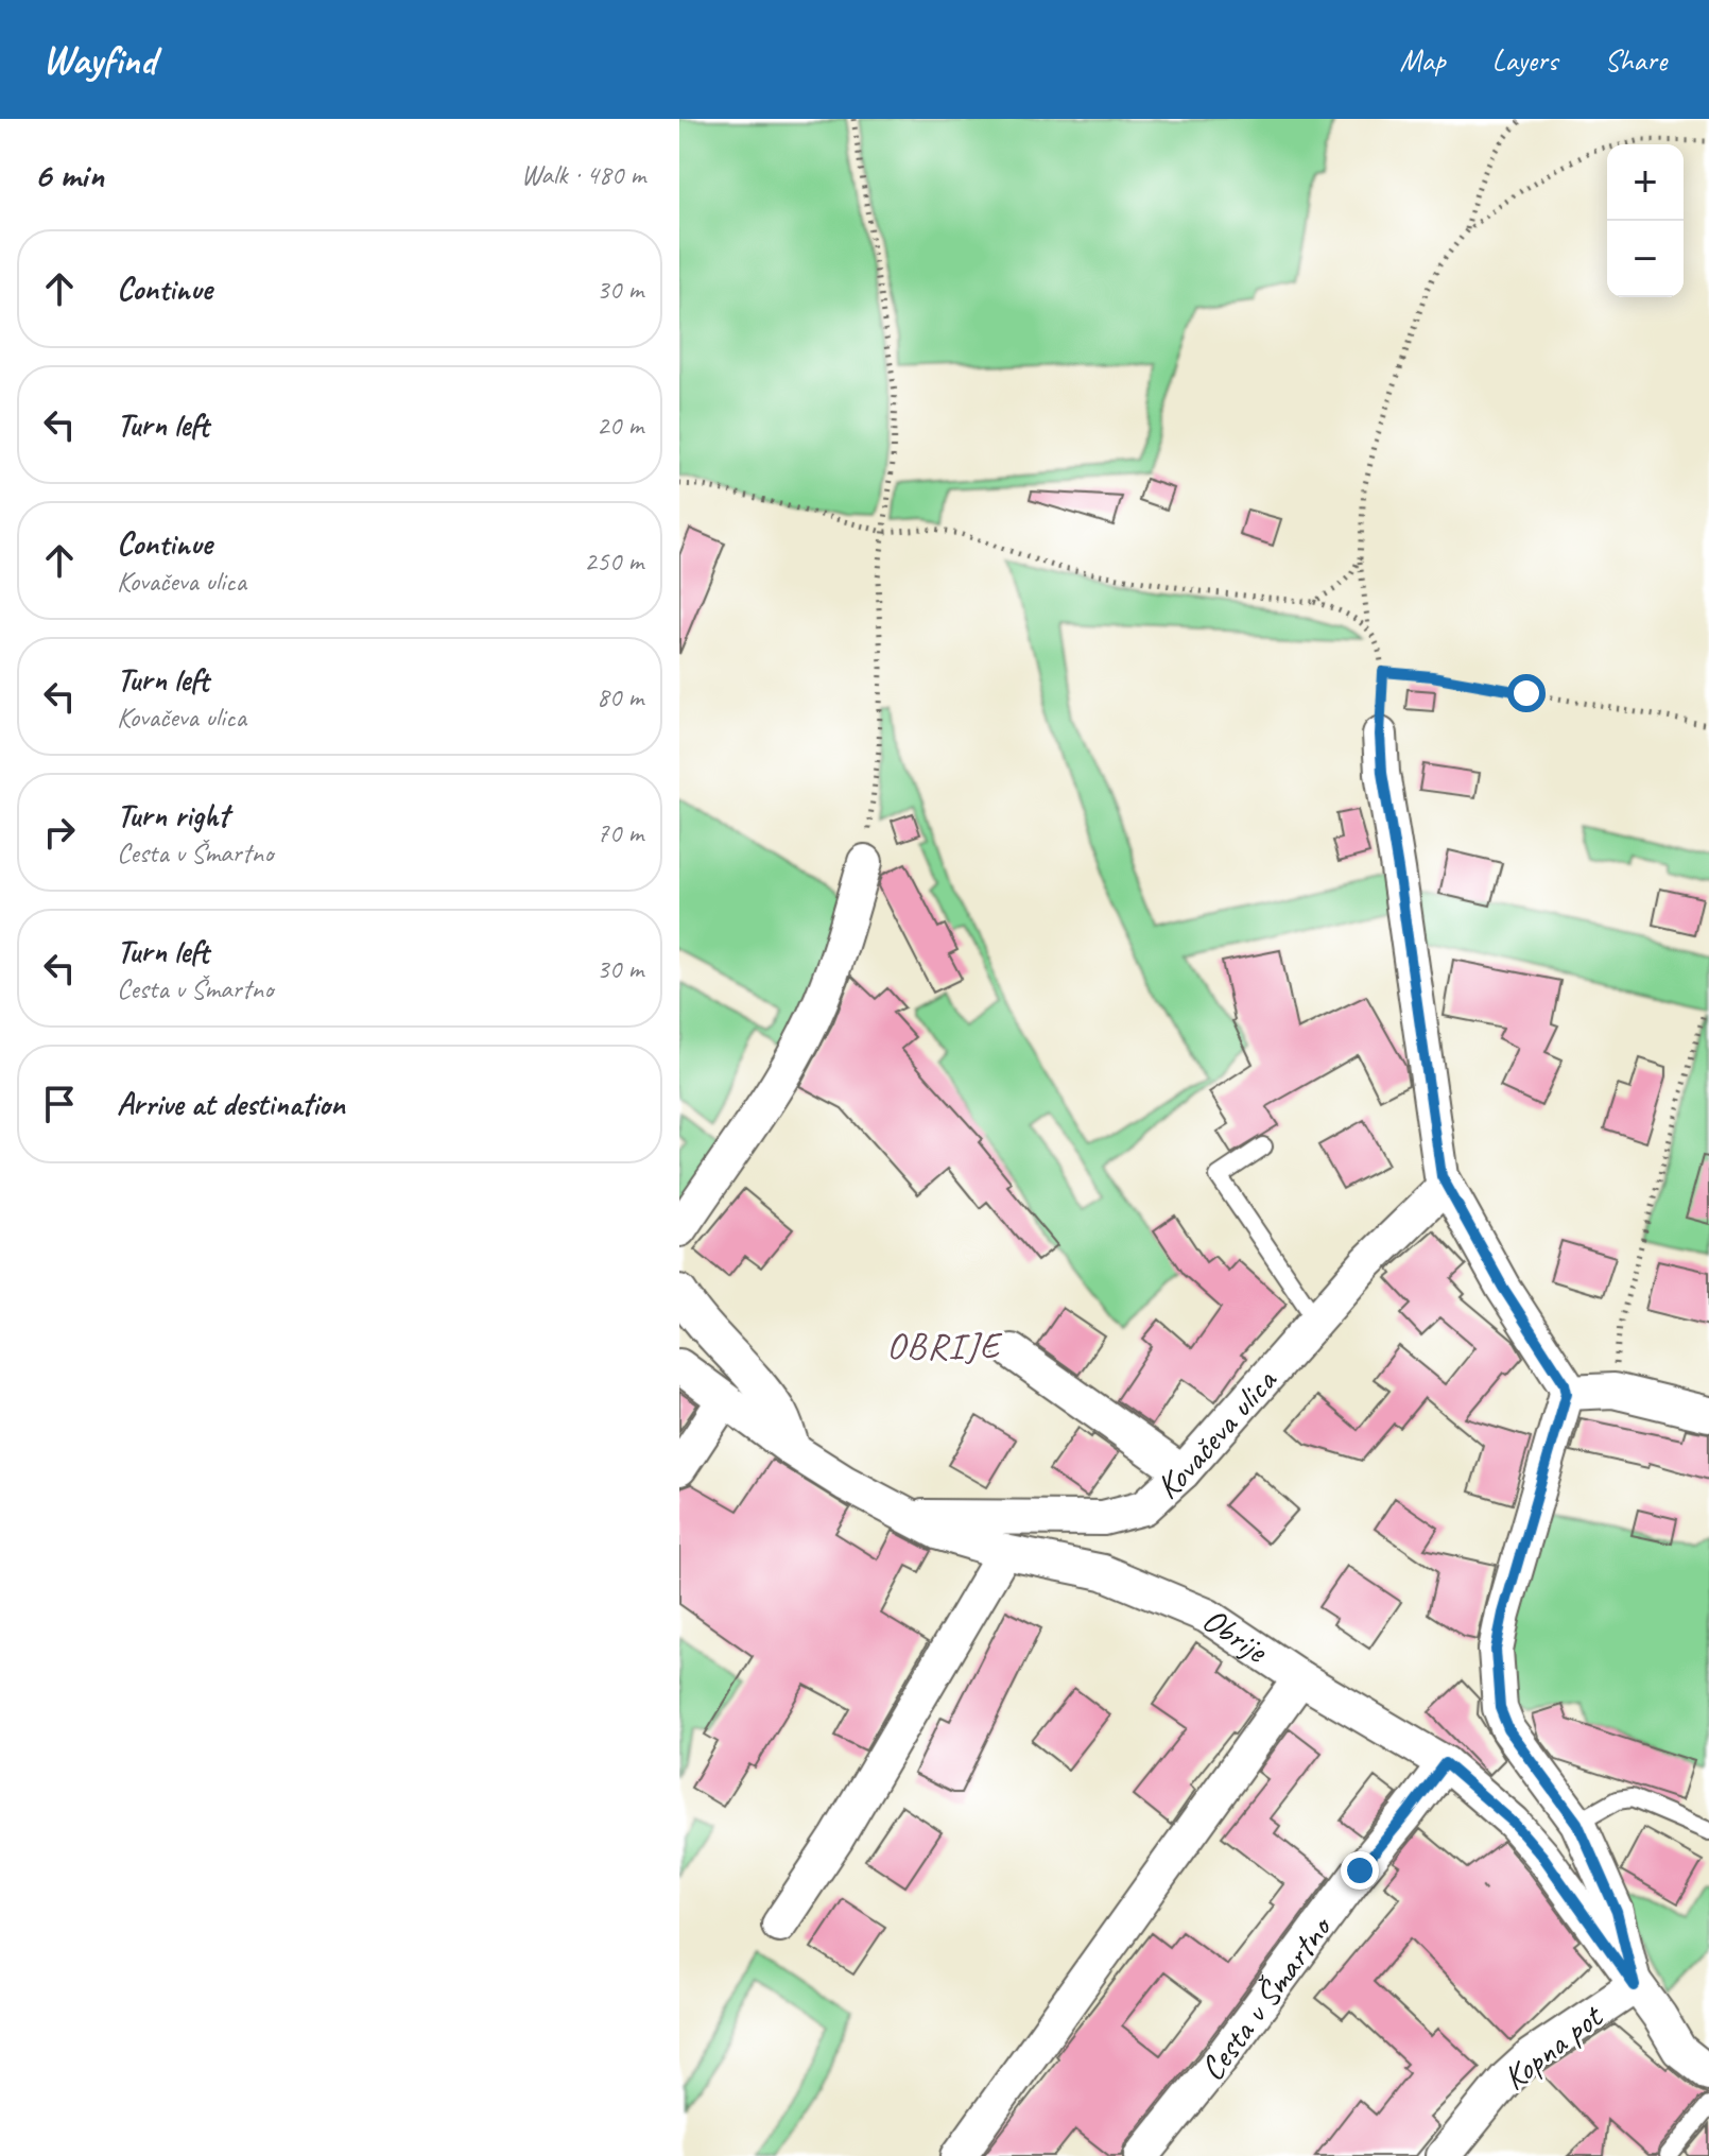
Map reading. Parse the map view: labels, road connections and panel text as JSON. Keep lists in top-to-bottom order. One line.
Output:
{"streets":{"street":["Kovačeva ulica","Obrije","Cesta v Šmartno","Kopna pot"]},"crossings":[["Kovačeva ulica","Obrije"],["Obrije","Cesta v Šmartno"]],"districts":["OBRIJE"],"page":{"header":"Wayfind","nav":["Map","Layers","Share"],"heading":["6 min","Walk · 480 m"],"map_buttons":["+","−"],"list":[["Continue","30 m"],["Turn left","20 m"],["Continue","Kovačeva ulica","250 m"],["Turn left","Kovačeva ulica","80 m"],["Turn right","Cesta v Šmartno","70 m"],["Turn left","Cesta v Šmartno","30 m"],"Arrive at destination"]}}
